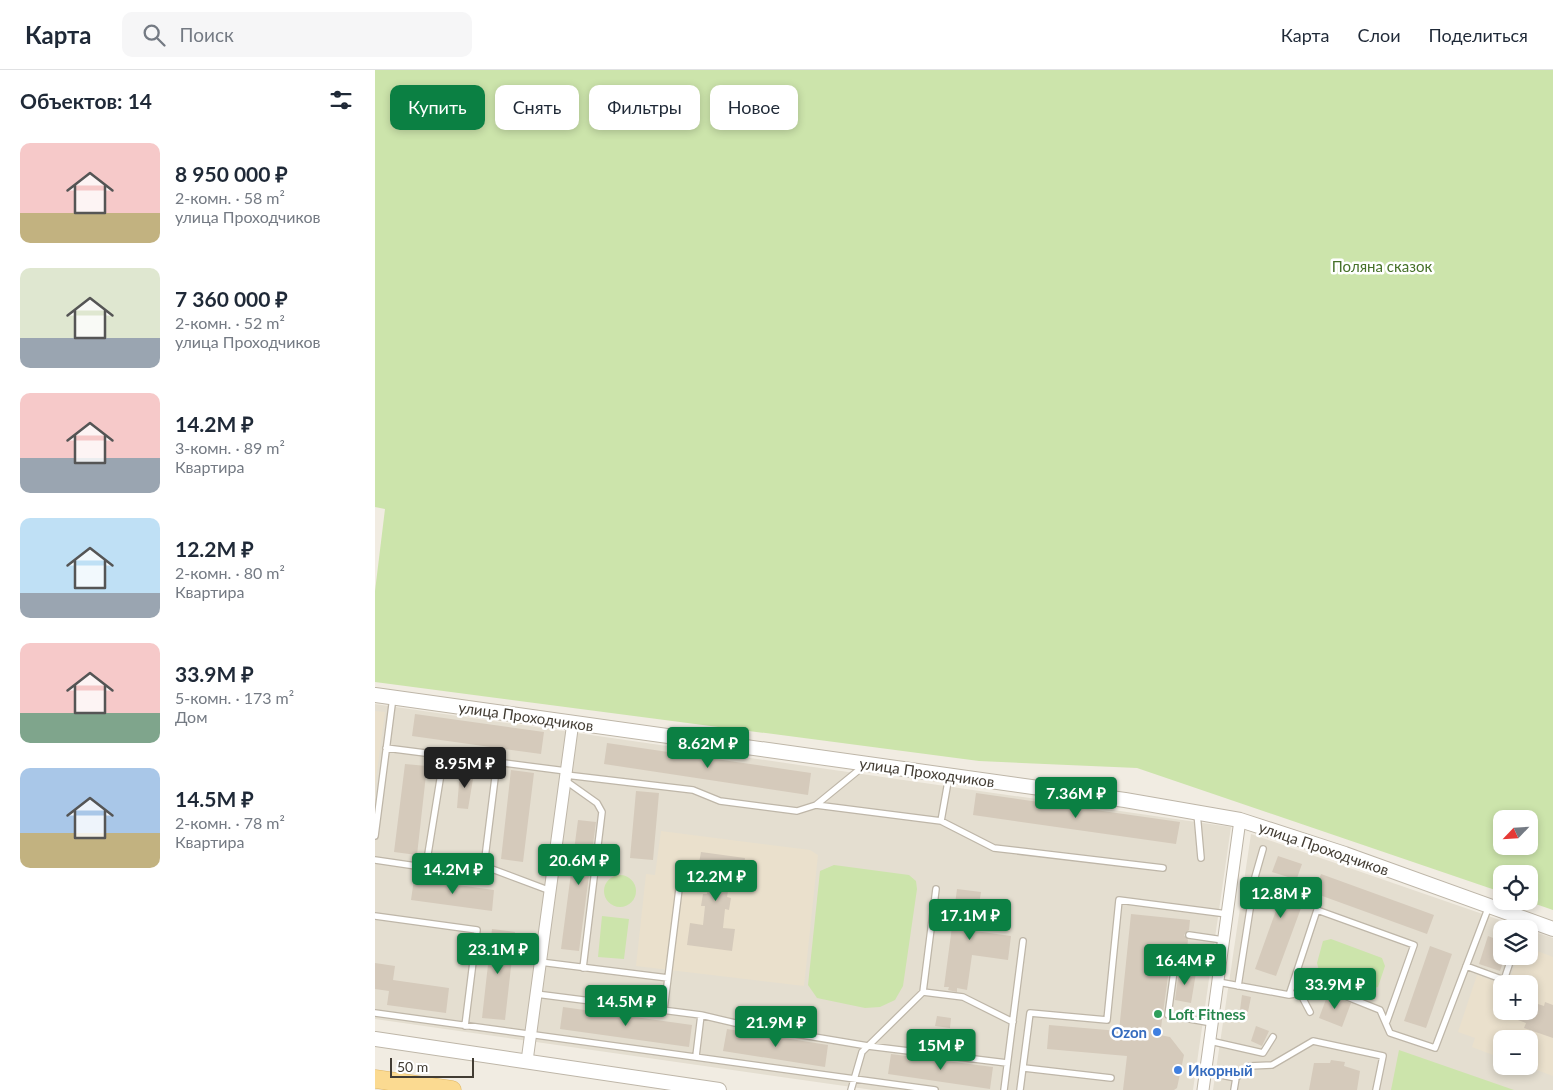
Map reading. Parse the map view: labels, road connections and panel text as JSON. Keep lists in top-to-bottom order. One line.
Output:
{"streets":{"street":["улица Проходчиков"]},"parks":["Поляна сказок"],"places":["Loft Fitness","Ozon","Икорный"],"scale_bar":"50 m","north":"bottom left","page":{"header":"Карта","search":"Поиск","nav":["Карта","Слои","Поделиться"],"heading":"Объектов: 14","chip":["Купить","Снять","Фильтры","Новое"],"list":[{"name":"8 950 000 ₽","note":"2-комн. · 58 m² · улица Проходчиков"},{"name":"7 360 000 ₽","note":"2-комн. · 52 m² · улица Проходчиков"},{"name":"14.2M ₽","note":"3-комн. · 89 m² · Квартира"},{"name":"12.2M ₽","note":"2-комн. · 80 m² · Квартира"},{"name":"33.9M ₽","note":"5-комн. · 173 m² · Дом"},{"name":"14.5M ₽","note":"2-комн. · 78 m² · Квартира"}],"price":["8.62M ₽","8.95M ₽","7.36M ₽","20.6M ₽","14.2M ₽","12.2M ₽","12.8M ₽","17.1M ₽","23.1M ₽","16.4M ₽","33.9M ₽","14.5M ₽","21.9M ₽","15M ₽"],"map_buttons":["+","−"],"scale":"50 m"}}
